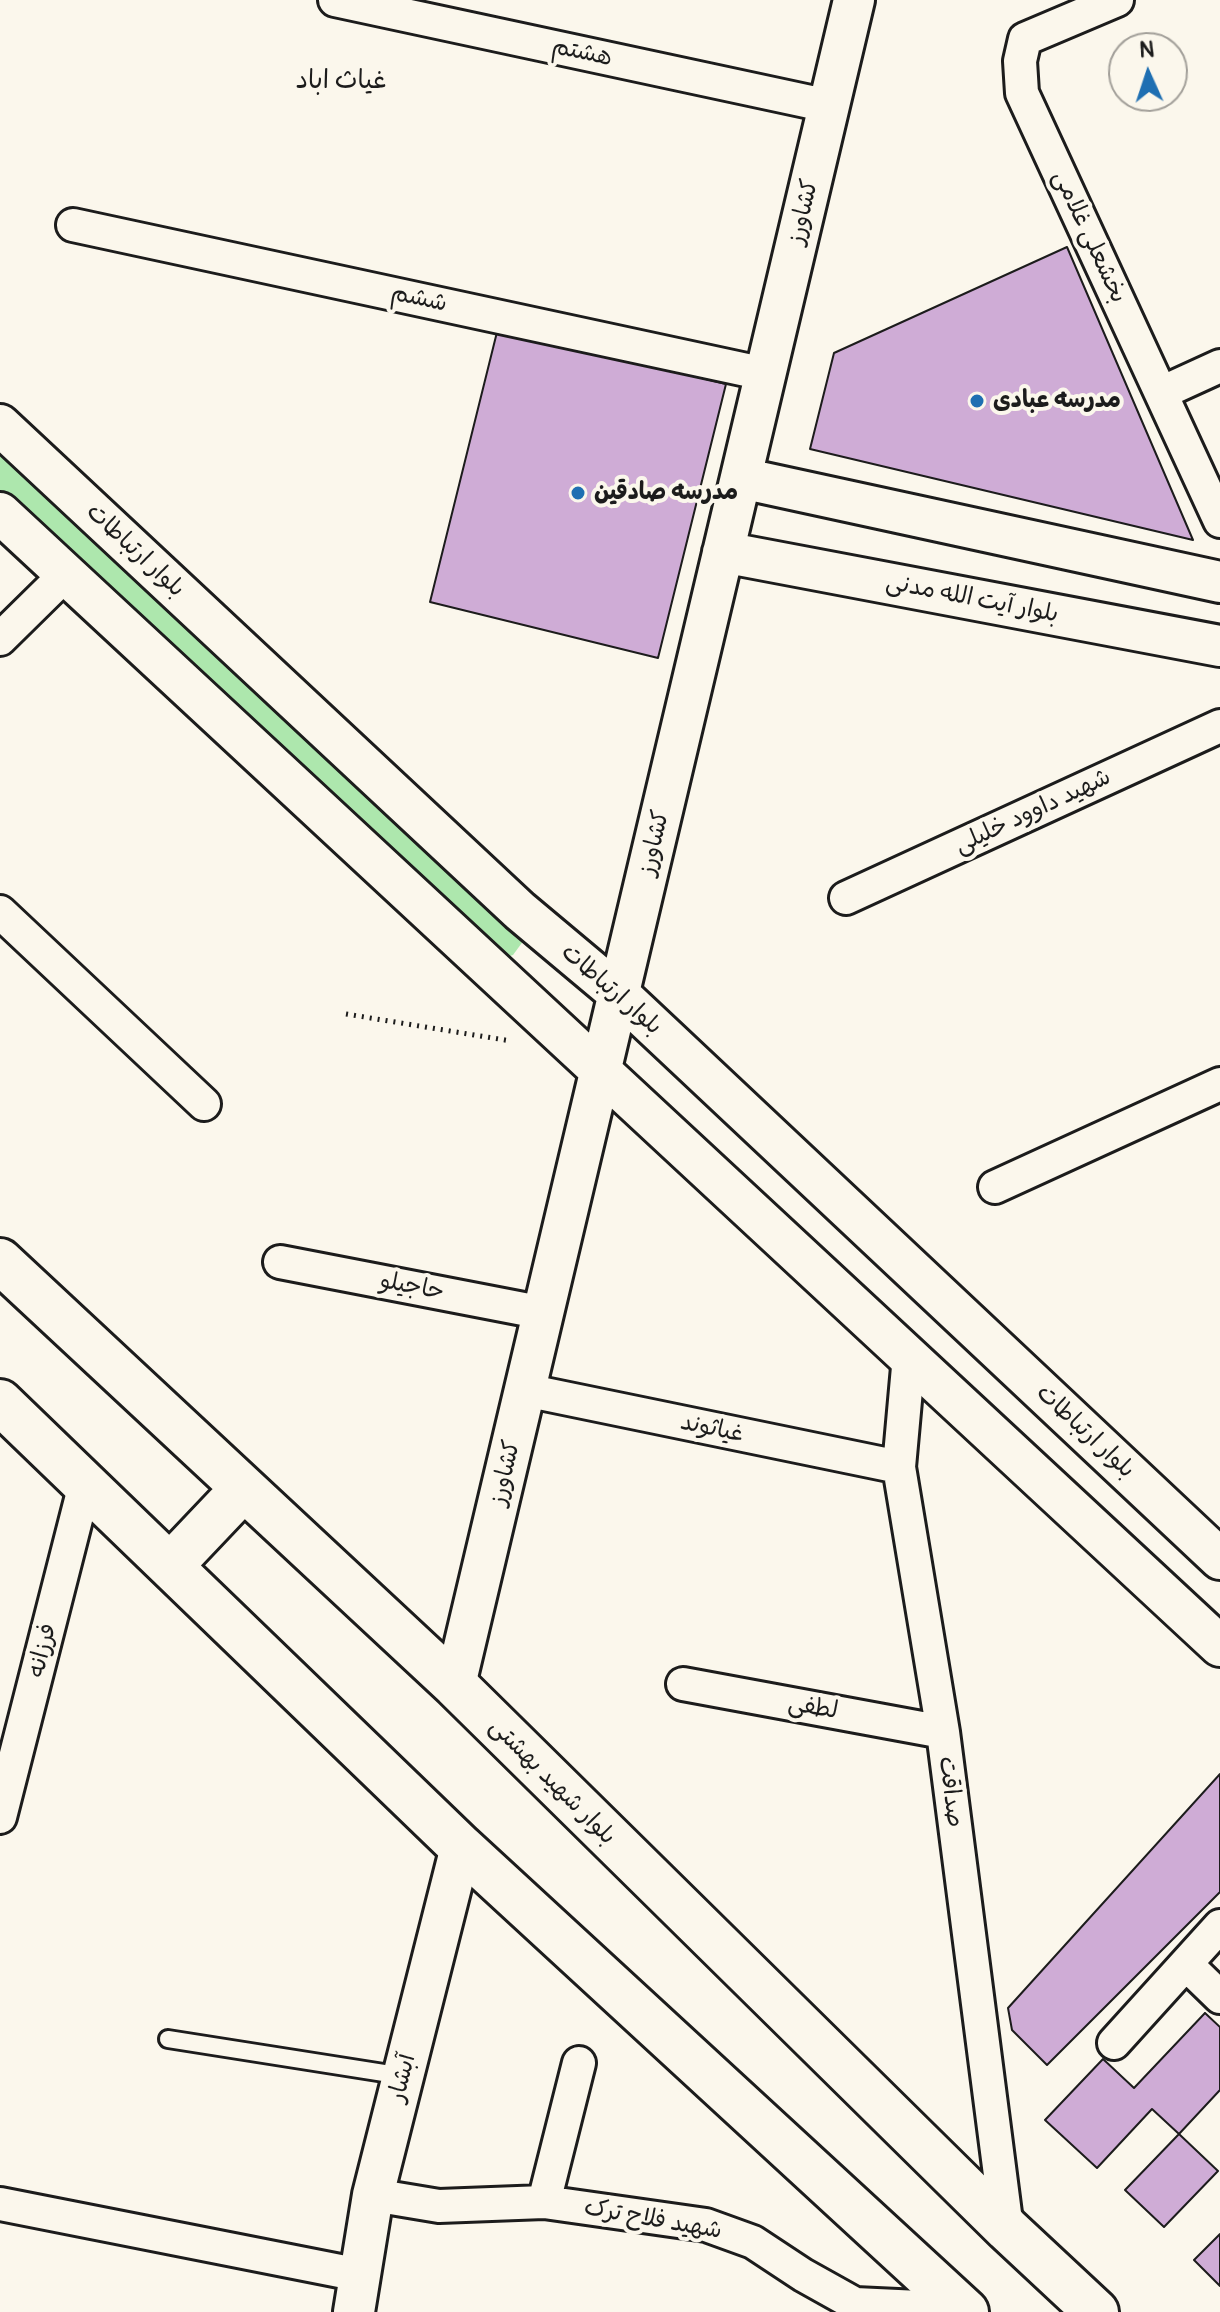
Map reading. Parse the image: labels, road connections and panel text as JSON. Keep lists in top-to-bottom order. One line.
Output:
{"streets":{"main road":["بلوار شهید بهشتی"],"street":["هشتم","کشاورز","بخشعلی غلامی","ششم","بلوار ارتباطات","بلوار آیت الله مدنی","شهید داوود خلیلی","حاجیلو","غیاثوند","فرزانه","لطفی","صداقت","آبشار","شهید فلاح ترک"]},"crossings":[["هشتم","کشاورز"],["کشاورز","ششم"],["کشاورز","بلوار ارتباطات"],["کشاورز","بلوار آیت الله مدنی"],["کشاورز","حاجیلو"],["کشاورز","غیاثوند"],["کشاورز","بلوار شهید بهشتی"],["غیاثوند","صداقت"],["لطفی","صداقت"],["بلوار شهید بهشتی","صداقت"],["آبشار","شهید فلاح ترک"]],"districts":["غیاث اباد"],"places":["مدرسه عبادی","مدرسه صادقین"],"north":"top"}
